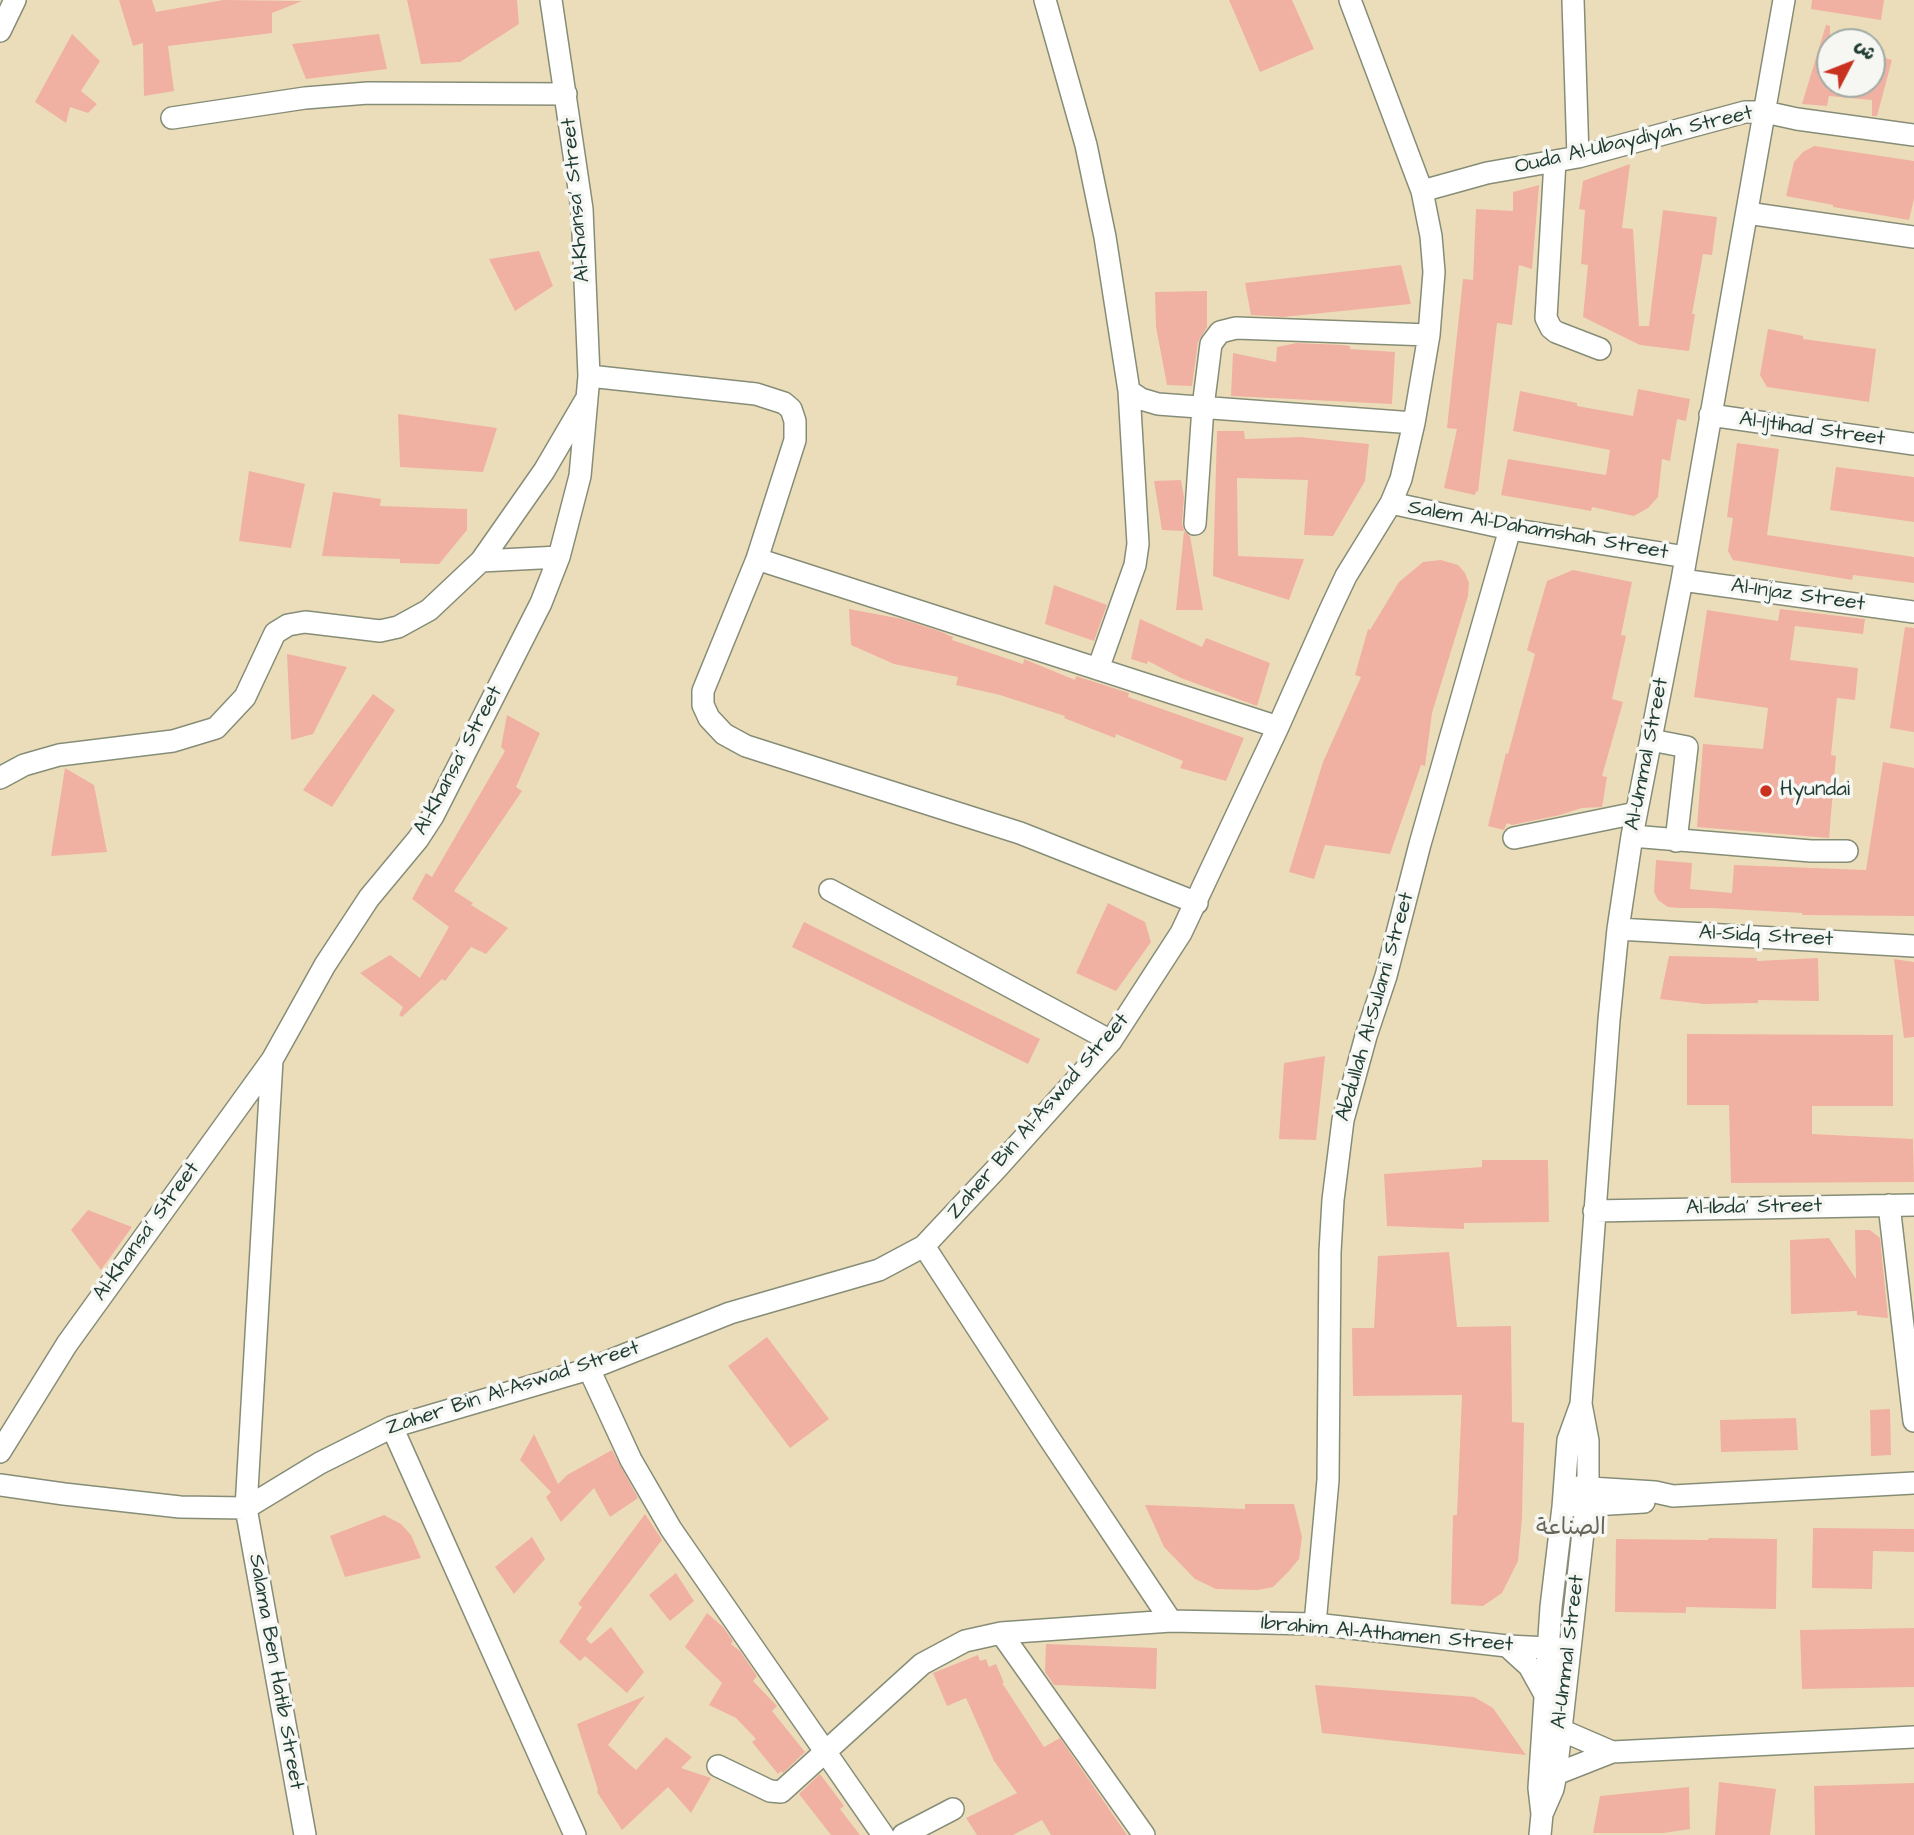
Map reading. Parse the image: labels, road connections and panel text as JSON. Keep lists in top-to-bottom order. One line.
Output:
{"streets":{"street":["Ouda Al-Ubaydiyah Street","Al-Khansa' Street","Al-Ijtihad Street","Salem Al-Dahamshah Street","Al-Injaz Street","Al-Ummal Street","Al-Sidq Street","Abdullah Al-Sulami Street","Zaher Bin Al-Aswad Street","Al-Ibda' Street","Ibrahim Al-Athamen Street","Salama Ben Hatib Street"]},"crossings":[["Ouda Al-Ubaydiyah Street","Al-Ummal Street"],["Ouda Al-Ubaydiyah Street","Zaher Bin Al-Aswad Street"],["Al-Khansa' Street","Salama Ben Hatib Street"],["Al-Ijtihad Street","Al-Ummal Street"],["Salem Al-Dahamshah Street","Al-Ummal Street"],["Salem Al-Dahamshah Street","Abdullah Al-Sulami Street"],["Salem Al-Dahamshah Street","Zaher Bin Al-Aswad Street"],["Al-Injaz Street","Al-Ummal Street"],["Al-Ummal Street","Al-Sidq Street"],["Al-Ummal Street","Al-Ibda' Street"],["Al-Ummal Street","Ibrahim Al-Athamen Street"],["Abdullah Al-Sulami Street","Ibrahim Al-Athamen Street"],["Zaher Bin Al-Aswad Street","Salama Ben Hatib Street"]],"districts":["الصناعة"],"places":["Hyundai"],"north":"top right"}
